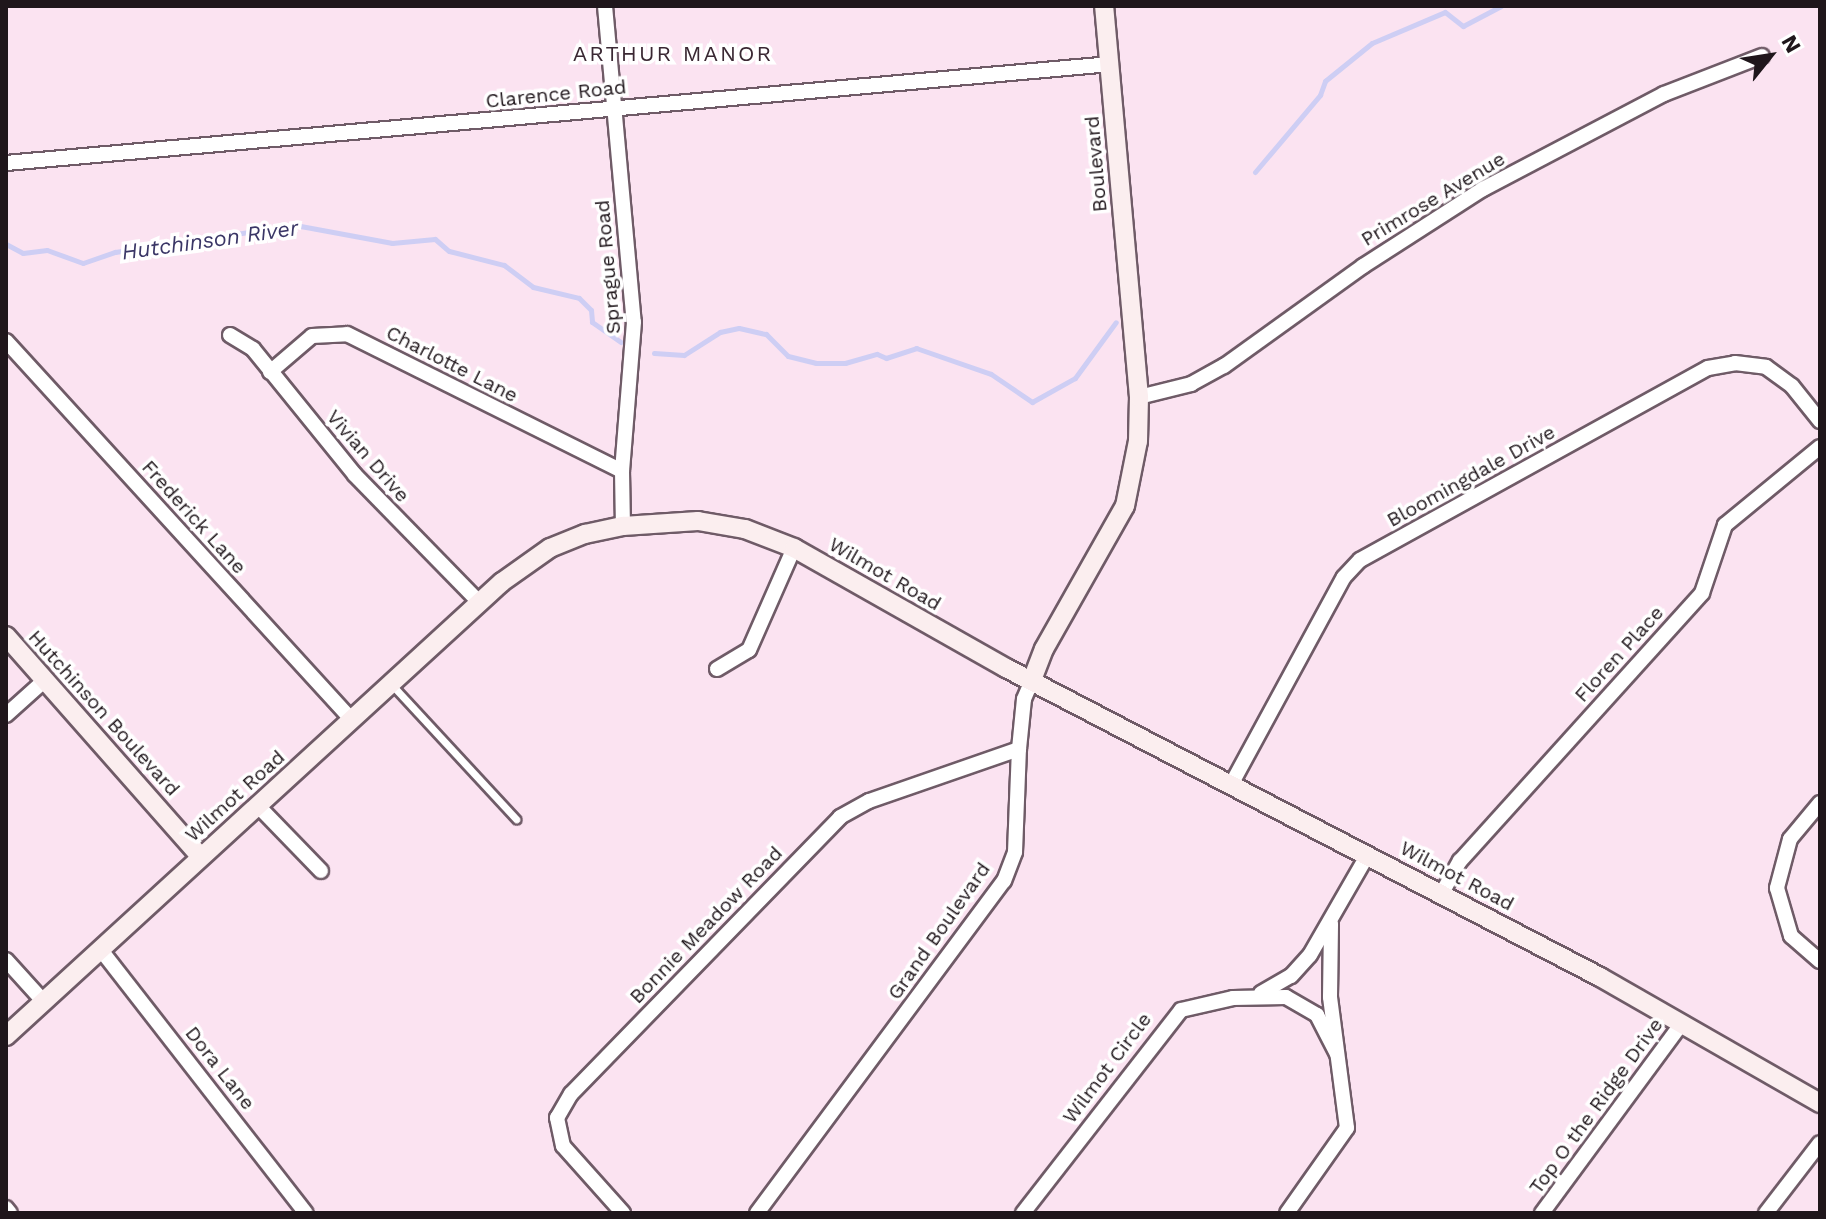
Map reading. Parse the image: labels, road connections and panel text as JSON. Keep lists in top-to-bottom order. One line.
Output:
{"streets":{"street":["Clarence Road","Boulevard","Primrose Avenue","Sprague Road","Charlotte Lane","Vivian Drive","Bloomingdale Drive","Frederick Lane","Wilmot Road","Floren Place","Hutchinson Boulevard","Bonnie Meadow Road","Grand Boulevard","Dora Lane","Wilmot Circle","Top O the Ridge Drive"]},"crossings":[["Clarence Road","Boulevard"],["Clarence Road","Sprague Road"],["Boulevard","Grand Boulevard"],["Primrose Avenue","Grand Boulevard"],["Sprague Road","Charlotte Lane"],["Sprague Road","Wilmot Road"],["Charlotte Lane","Vivian Drive"],["Vivian Drive","Wilmot Road"],["Bloomingdale Drive","Wilmot Road"],["Frederick Lane","Wilmot Road"],["Wilmot Road","Floren Place"],["Wilmot Road","Hutchinson Boulevard"],["Wilmot Road","Grand Boulevard"],["Wilmot Road","Dora Lane"],["Wilmot Road","Wilmot Circle"],["Wilmot Road","Top O the Ridge Drive"],["Bonnie Meadow Road","Grand Boulevard"]],"districts":["ARTHUR MANOR"],"water":["Hutchinson River"],"north":"top right"}
